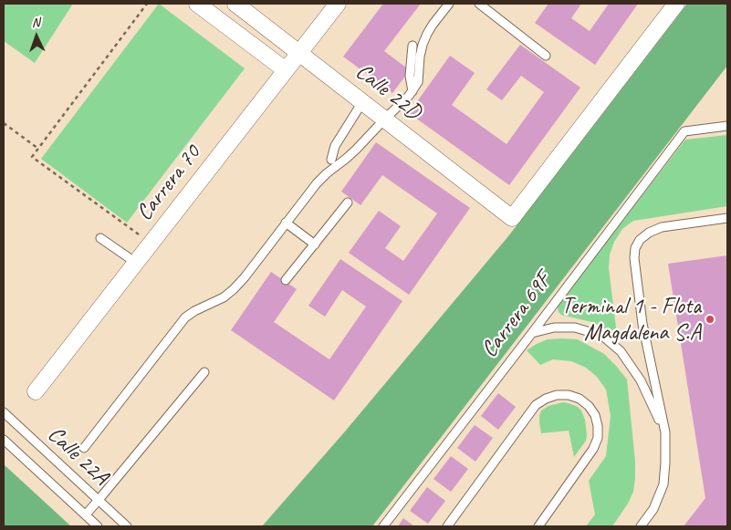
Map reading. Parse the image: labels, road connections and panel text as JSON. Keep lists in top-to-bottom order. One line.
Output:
{"streets":{"street":["Calle 22D","Carrera 70"],"lane":["Carrera 69F","Calle 22A"]},"crossings":[["Calle 22D","Carrera 70"]],"places":["Terminal 1 - Flota Magdalena S.A"],"north":"top"}
